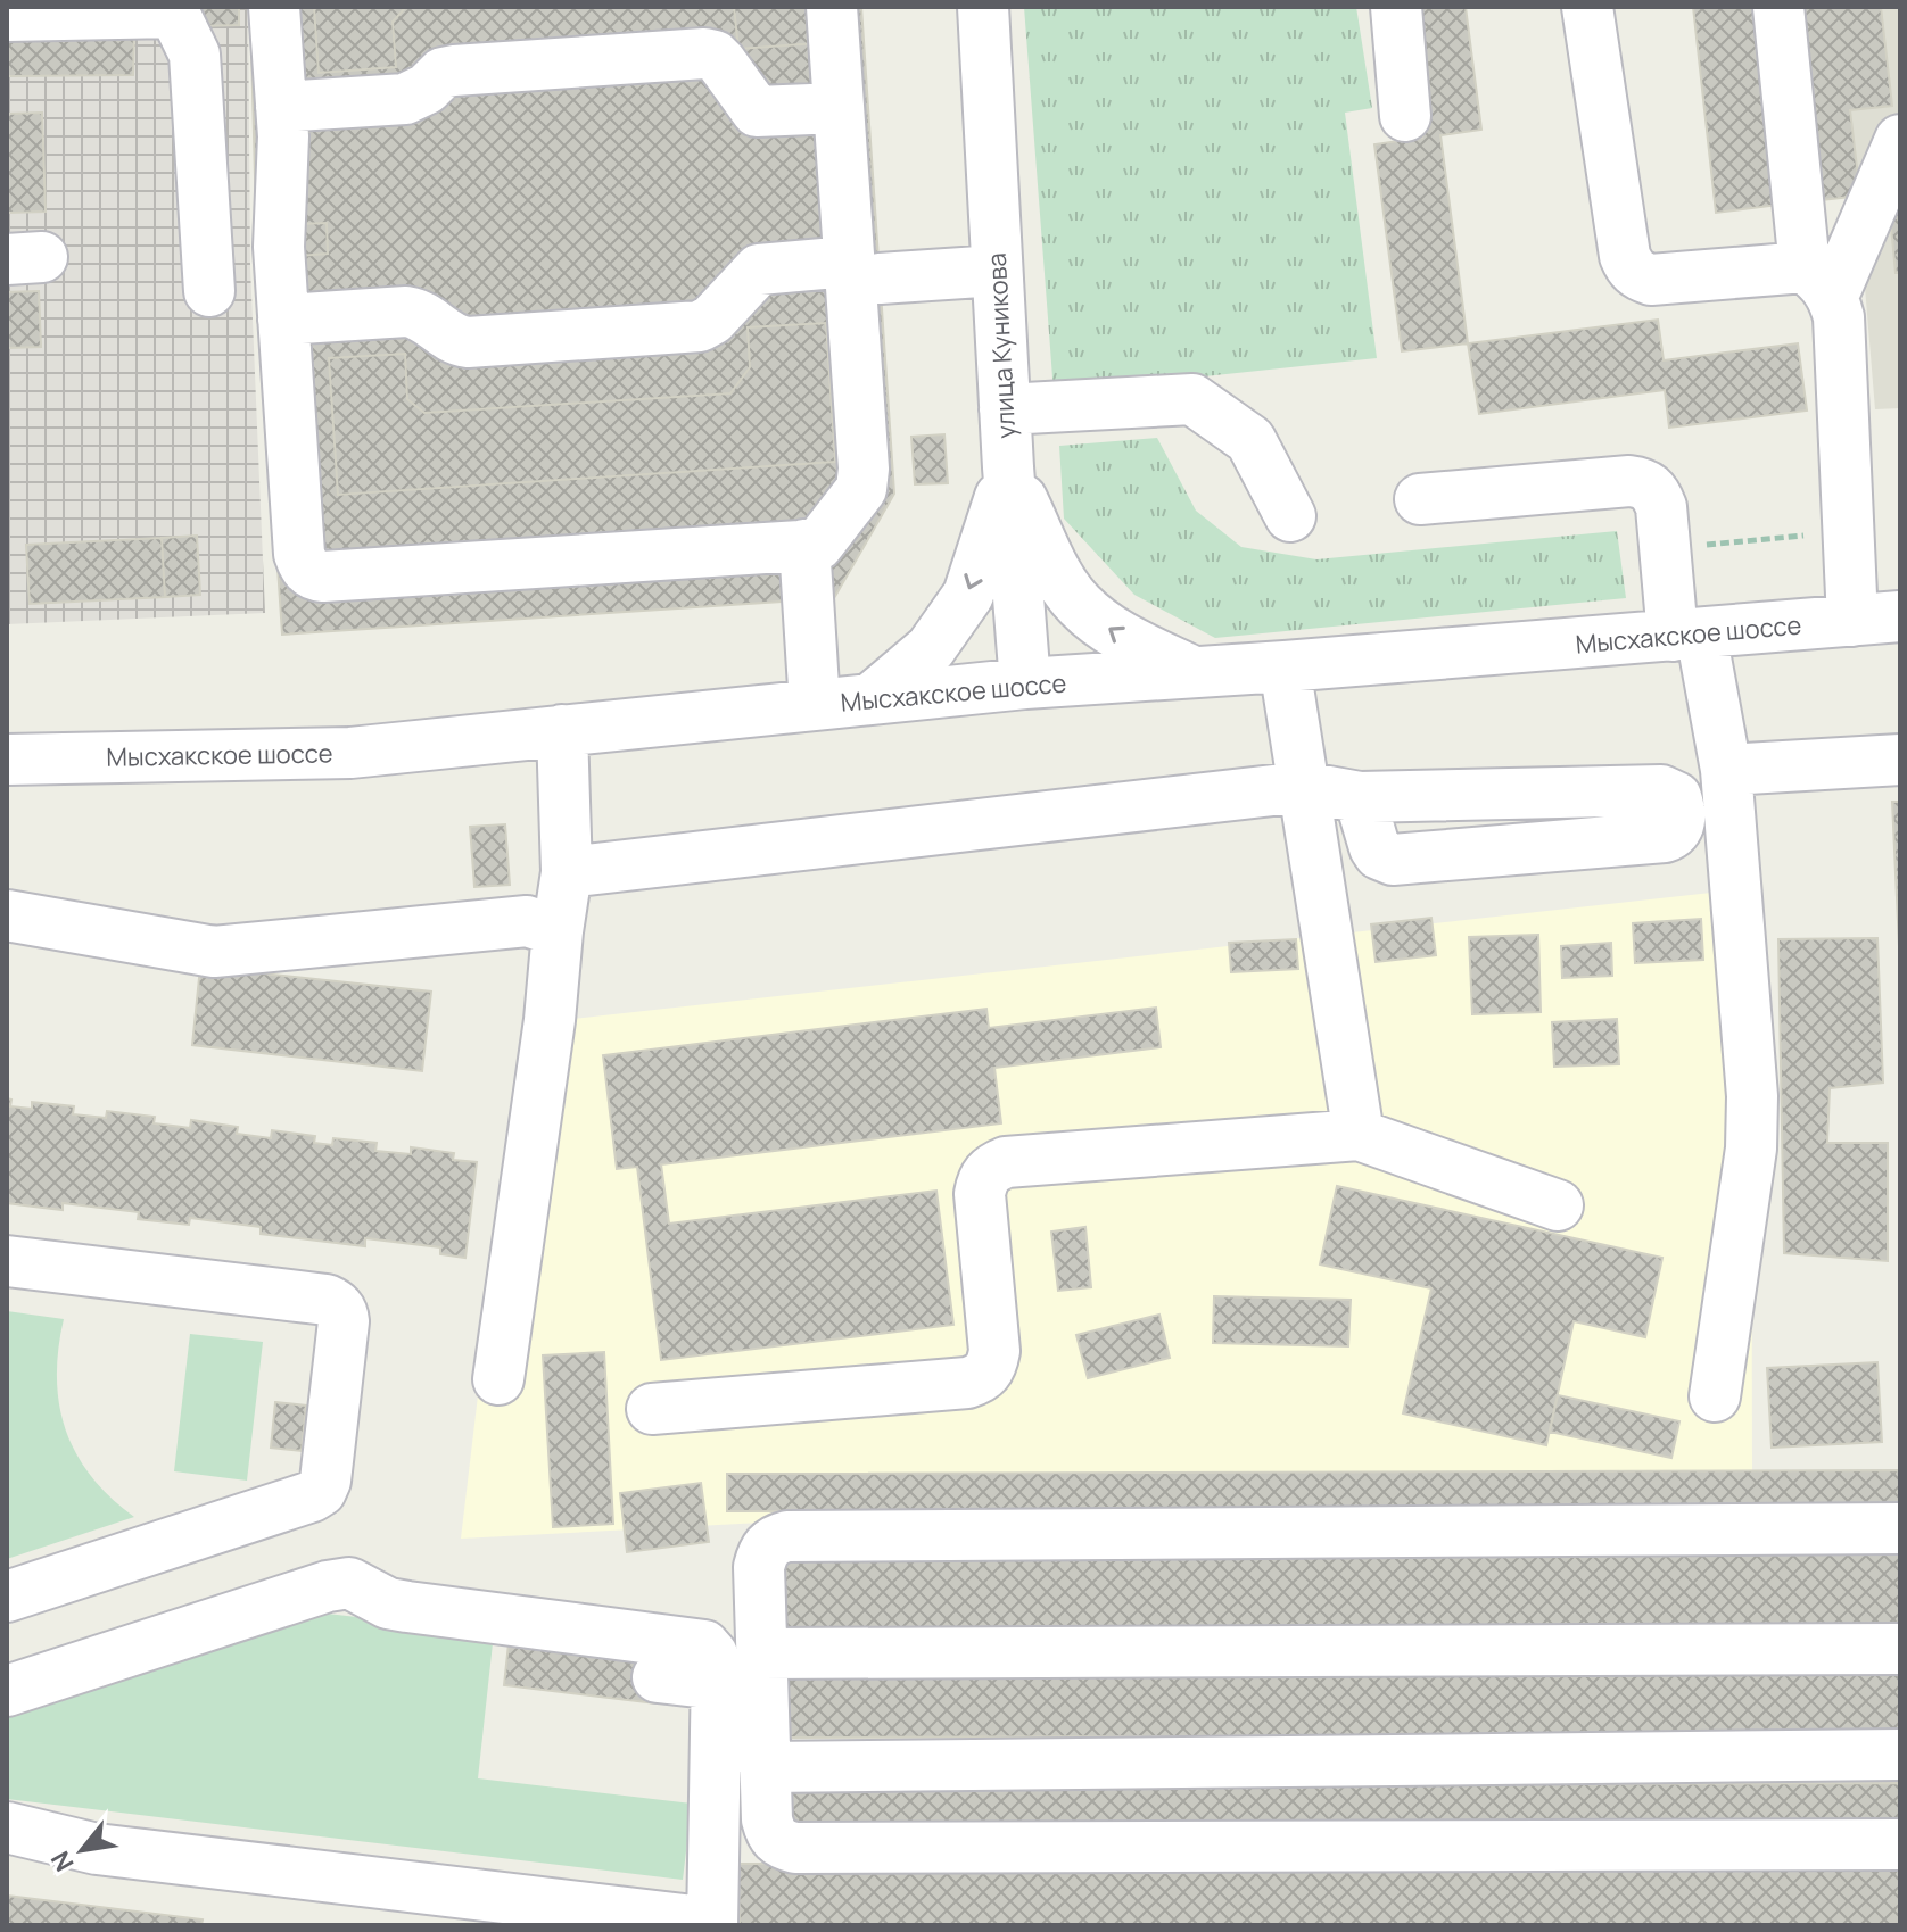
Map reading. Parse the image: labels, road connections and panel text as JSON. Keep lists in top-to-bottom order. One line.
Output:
{"streets":{"street":["улица Куникова","Мысхакское шоссе"]},"crossings":[["улица Куникова","Мысхакское шоссе"]],"north":"bottom left"}
